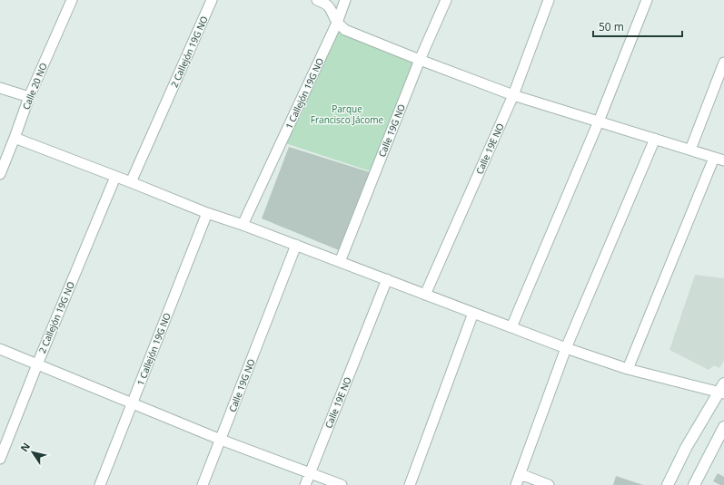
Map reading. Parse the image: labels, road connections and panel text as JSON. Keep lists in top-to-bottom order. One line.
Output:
{"streets":{"street":["2 Callejón 19G NO","Calle 20 NO","1 Callejón 19G NO","Calle 19G NO","Calle 19E NO"]},"parks":["Parque Francisco Jácome"],"scale_bar":"50 m","north":"top left"}
